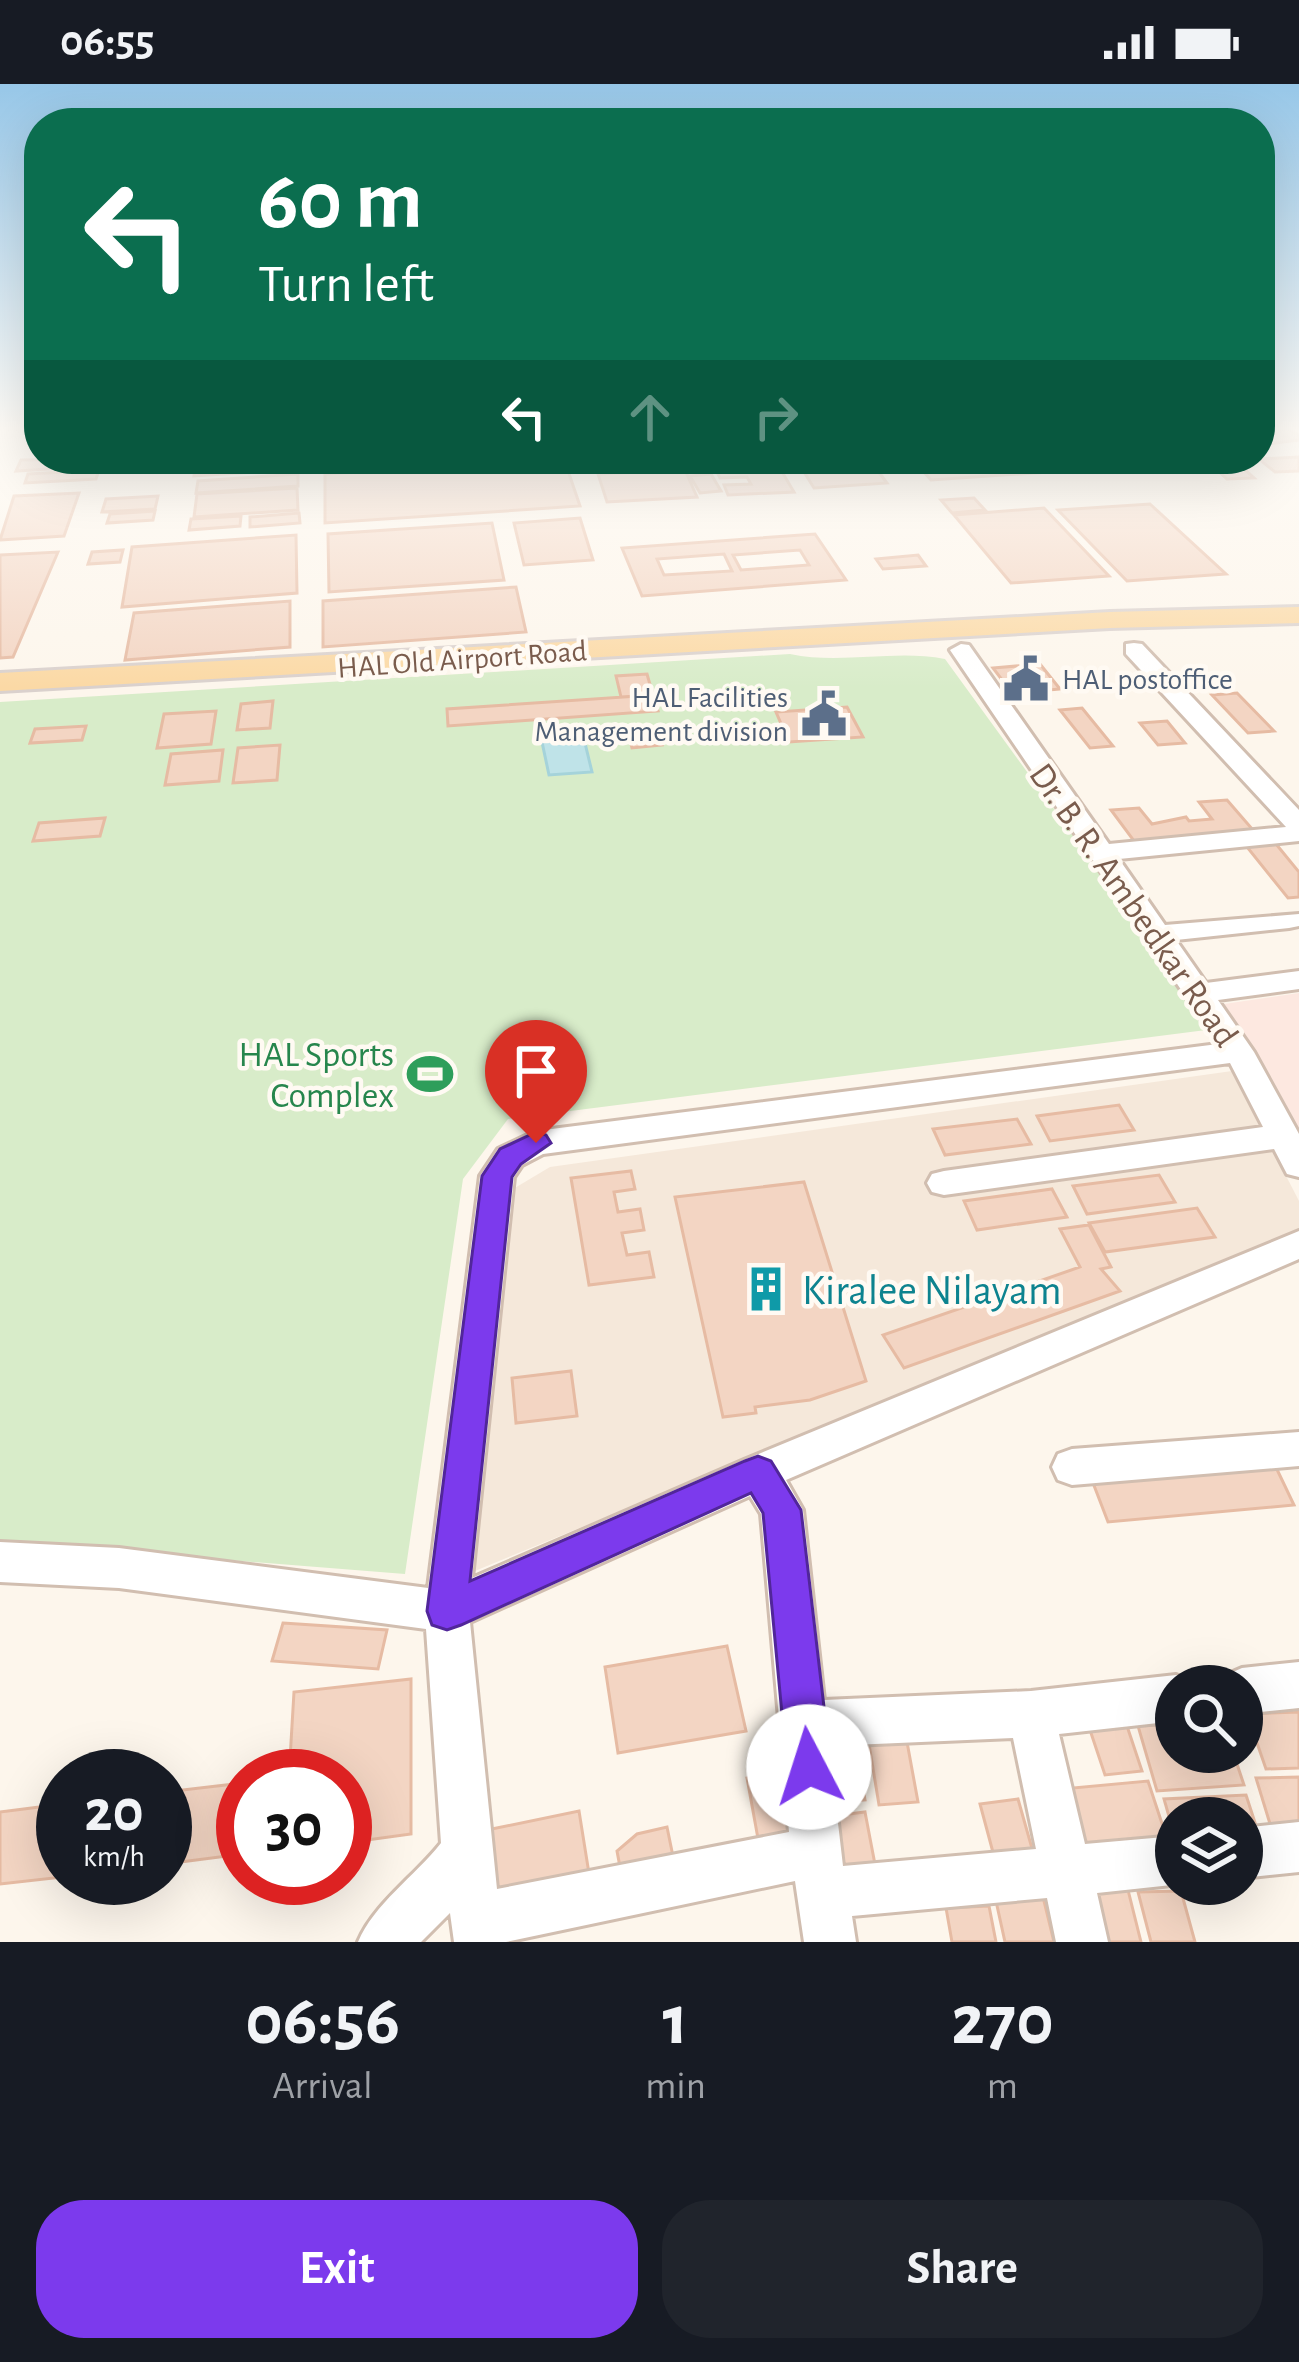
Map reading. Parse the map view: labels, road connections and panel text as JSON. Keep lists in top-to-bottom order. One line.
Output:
{"streets":{"main road":["HAL Old Airport Road"],"street":["Dr. B. R. Ambedkar Road"]},"places":{"public building":["HAL postoffice","HAL Facilities Management division"],"sports":["HAL Sports Complex"],"building":["Kiralee Nilayam"]},"page":{"status":"06:55","turn":["60 m","Turn left"],"speed":"20 km/h","limit":"30","eta":["06:56","Arrival","1","min","270","m"],"buttons":["Exit","Share"]}}
